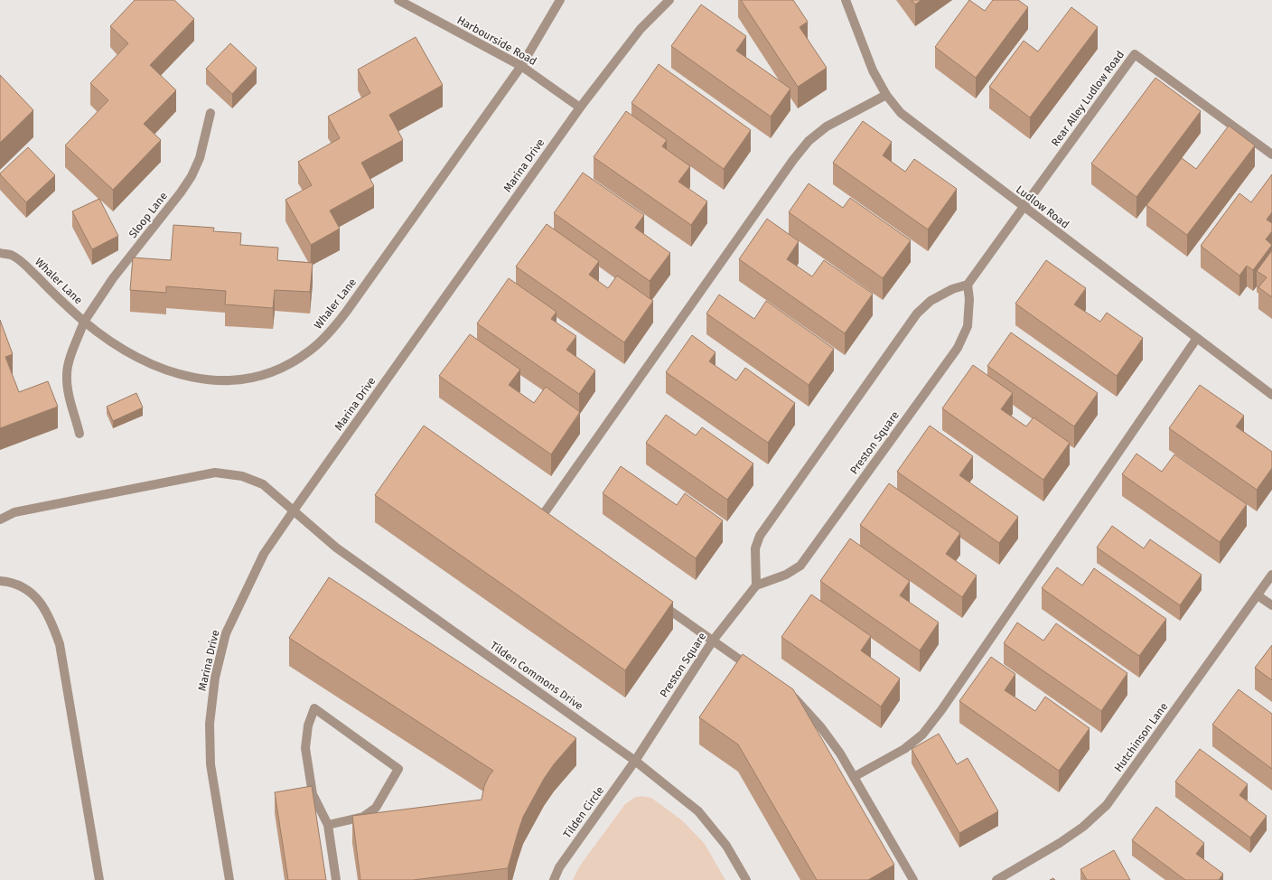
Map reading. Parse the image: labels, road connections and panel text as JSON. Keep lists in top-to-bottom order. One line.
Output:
{"streets":{"street":["Harbourside Road","Rear Alley Ludlow Road","Marina Drive","Ludlow Road","Sloop Lane","Whaler Lane","Preston Square","Tilden Commons Drive","Hutchinson Lane","Tilden Circle"]},"crossings":[["Harbourside Road","Marina Drive"],["Harbourside Road","Whaler Lane"],["Rear Alley Ludlow Road","Ludlow Road"],["Marina Drive","Tilden Commons Drive"],["Sloop Lane","Whaler Lane"],["Preston Square","Tilden Commons Drive"],["Preston Square","Tilden Circle"],["Tilden Commons Drive","Tilden Circle"]]}
